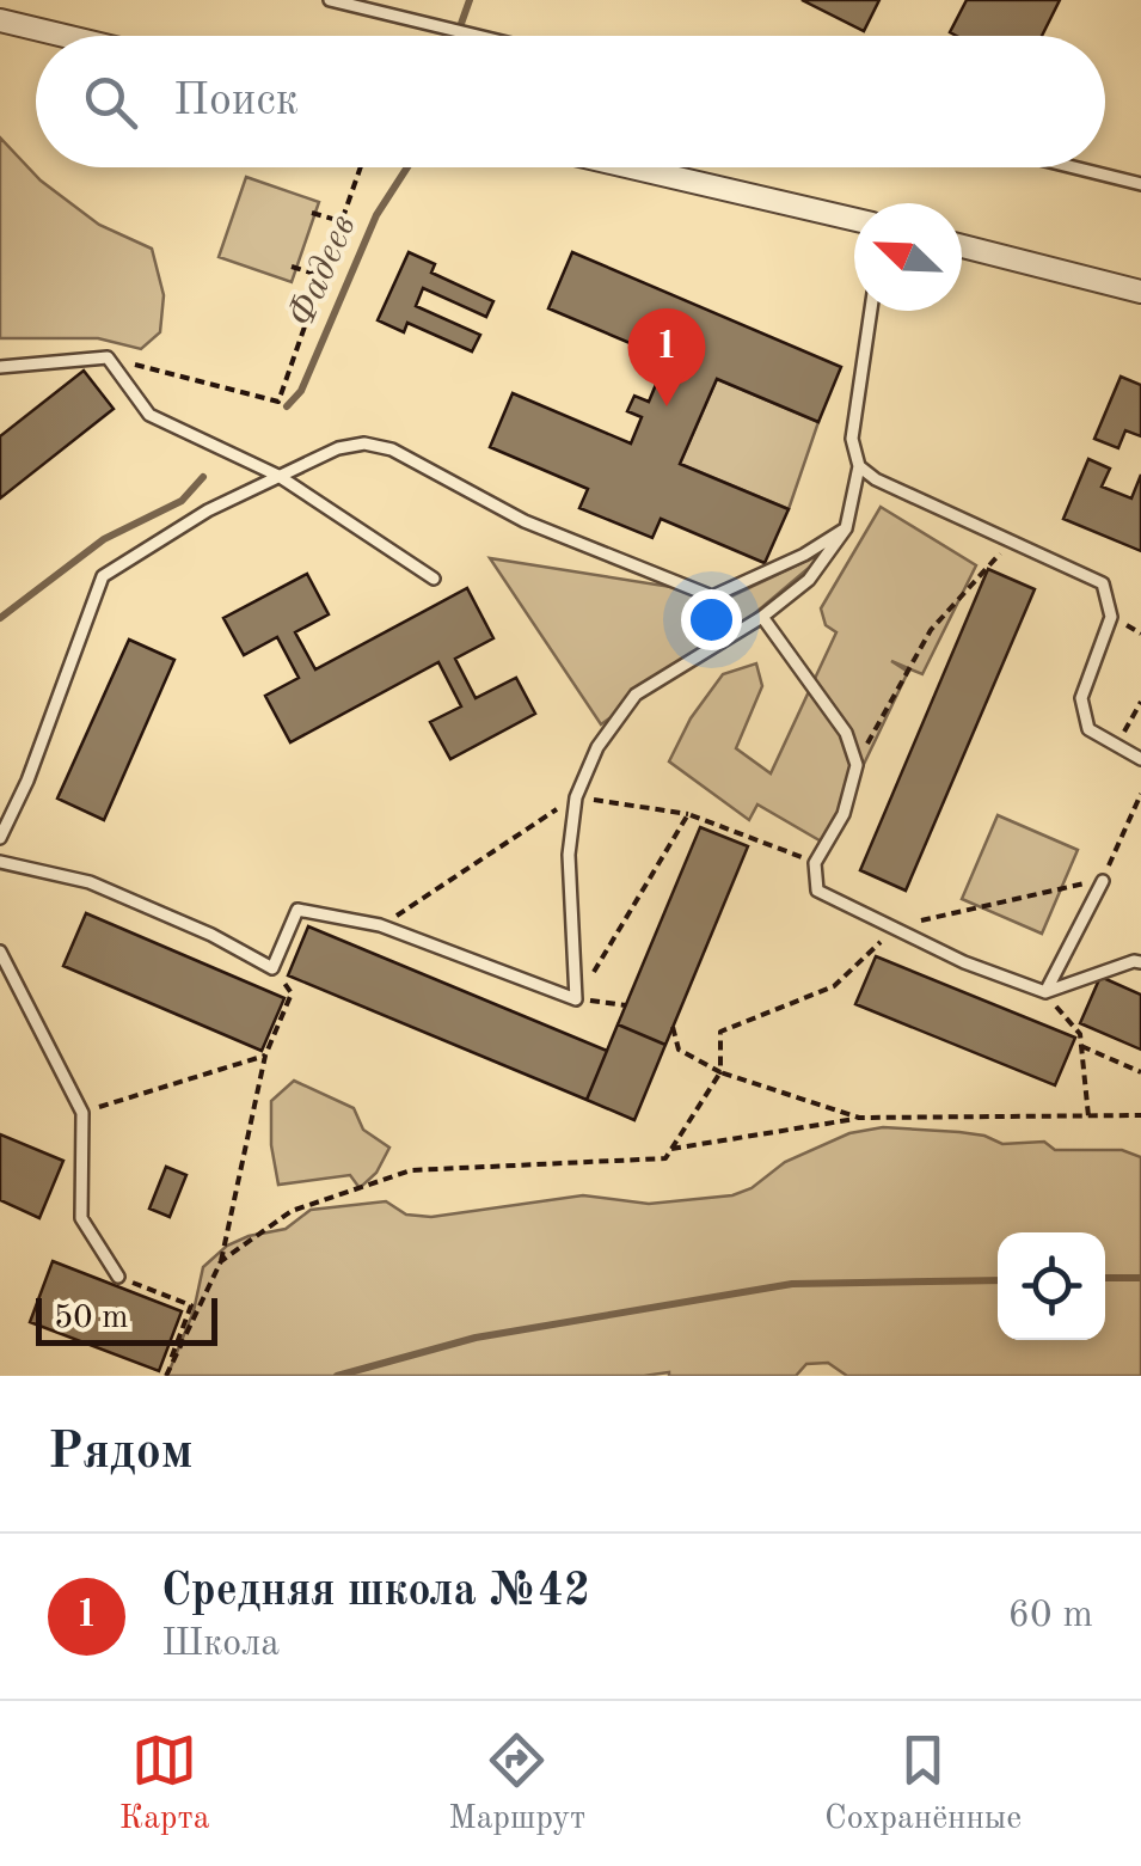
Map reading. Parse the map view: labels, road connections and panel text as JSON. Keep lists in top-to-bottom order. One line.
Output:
{"water":["Фадеев"],"scale_bar":"50 m","north":"top left","page":{"search":"Поиск","pins":"1","scale":"50 m","heading":"Рядом","list":[{"mark":"1","name":"Средняя школа №42","note":"Школа","value":"60 m"}],"nav":["Карта","Маршрут","Сохранённые"]}}
